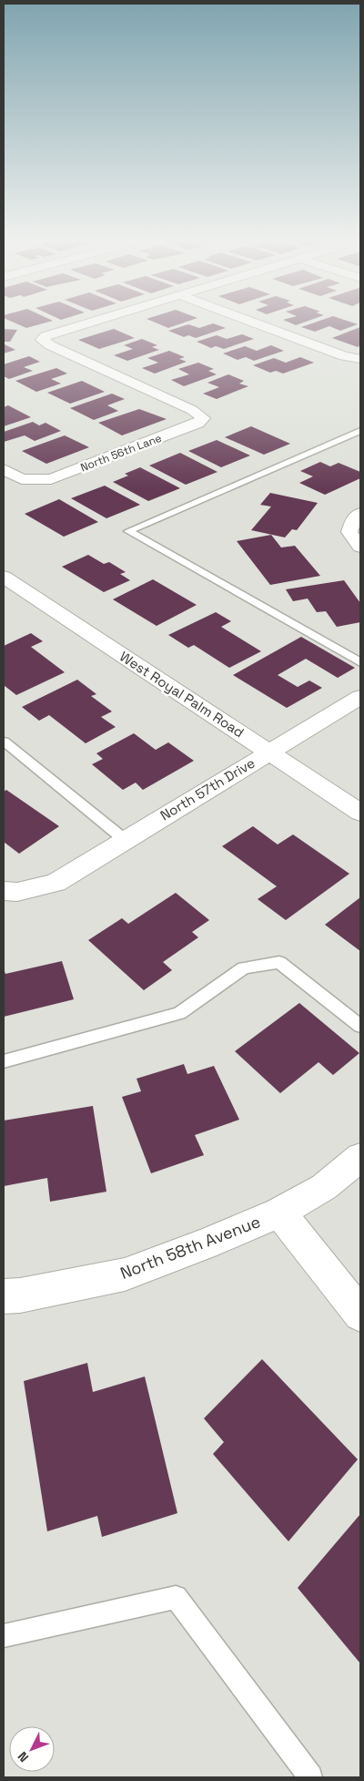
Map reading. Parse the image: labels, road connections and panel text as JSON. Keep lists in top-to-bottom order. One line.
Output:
{"streets":{"street":["North 56th Lane","West Royal Palm Road","North 57th Drive","North 58th Avenue"]},"crossings":[["West Royal Palm Road","North 57th Drive"]],"north":"bottom left"}
